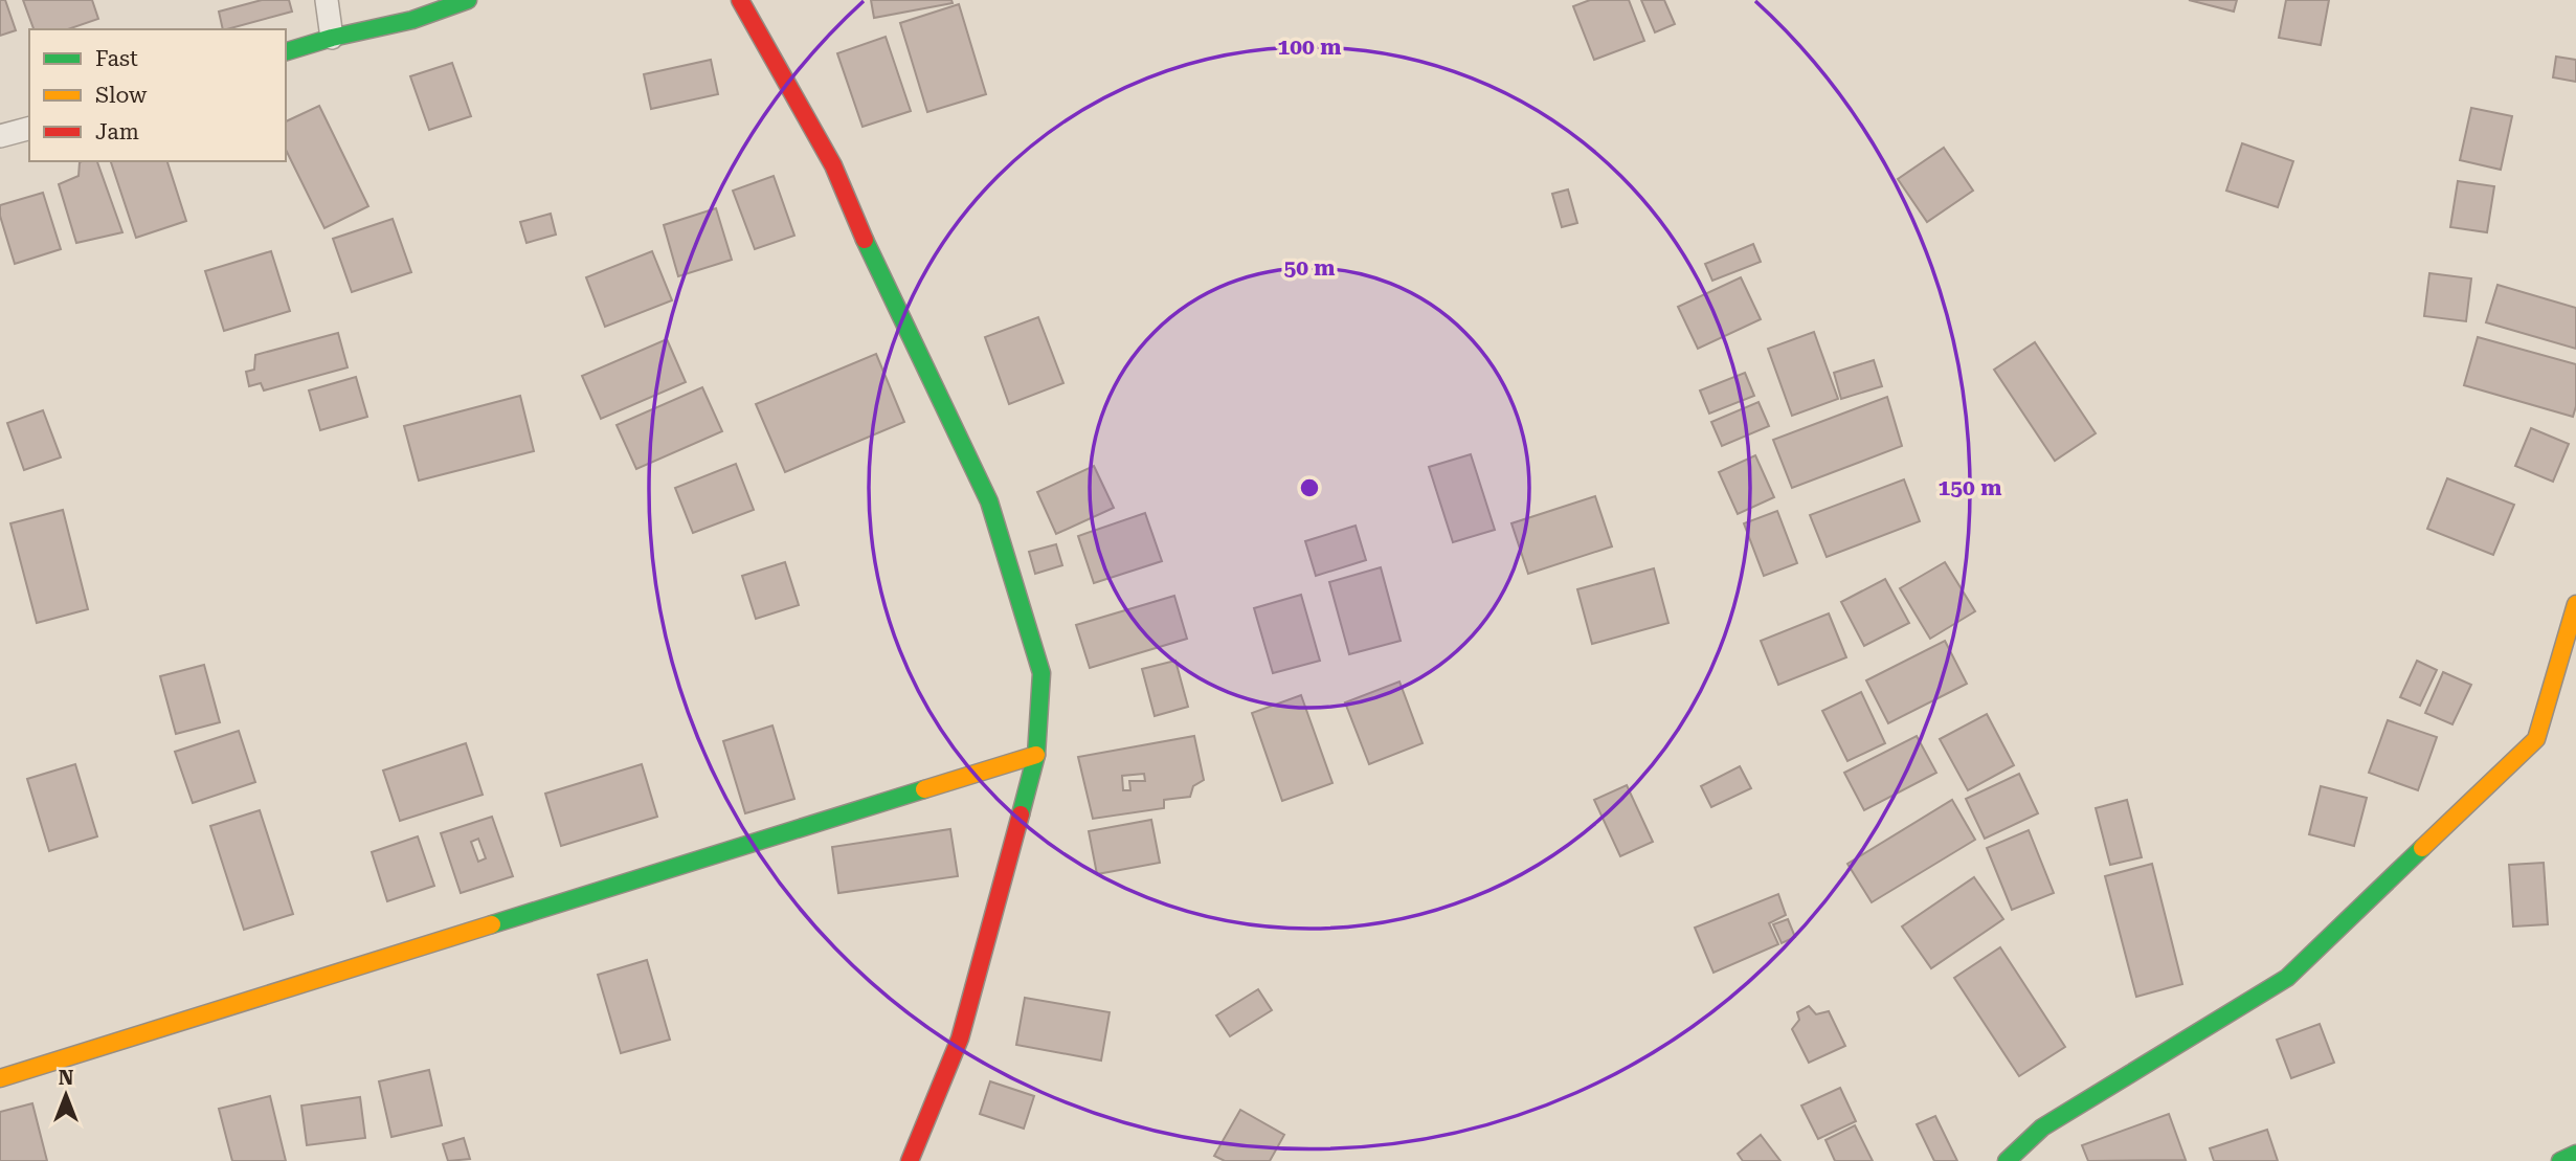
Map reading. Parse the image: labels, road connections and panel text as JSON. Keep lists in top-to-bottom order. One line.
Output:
{"legend":["Fast","Slow","Jam"],"north":"top","rings":["100 m","50 m","150 m"]}
